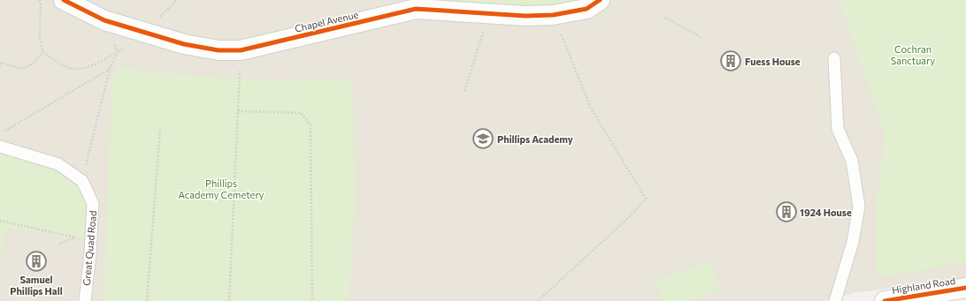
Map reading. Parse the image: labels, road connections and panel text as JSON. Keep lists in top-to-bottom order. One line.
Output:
{"streets":{"street":["Chapel Avenue","Highland Road"],"lane":["Great Quad Road"]},"parks":["Cochran Sanctuary","Phillips Academy Cemetery"],"places":{"building":["Fuess House","1924 House","Samuel Phillips Hall"],"school or university":["Phillips Academy"]}}
